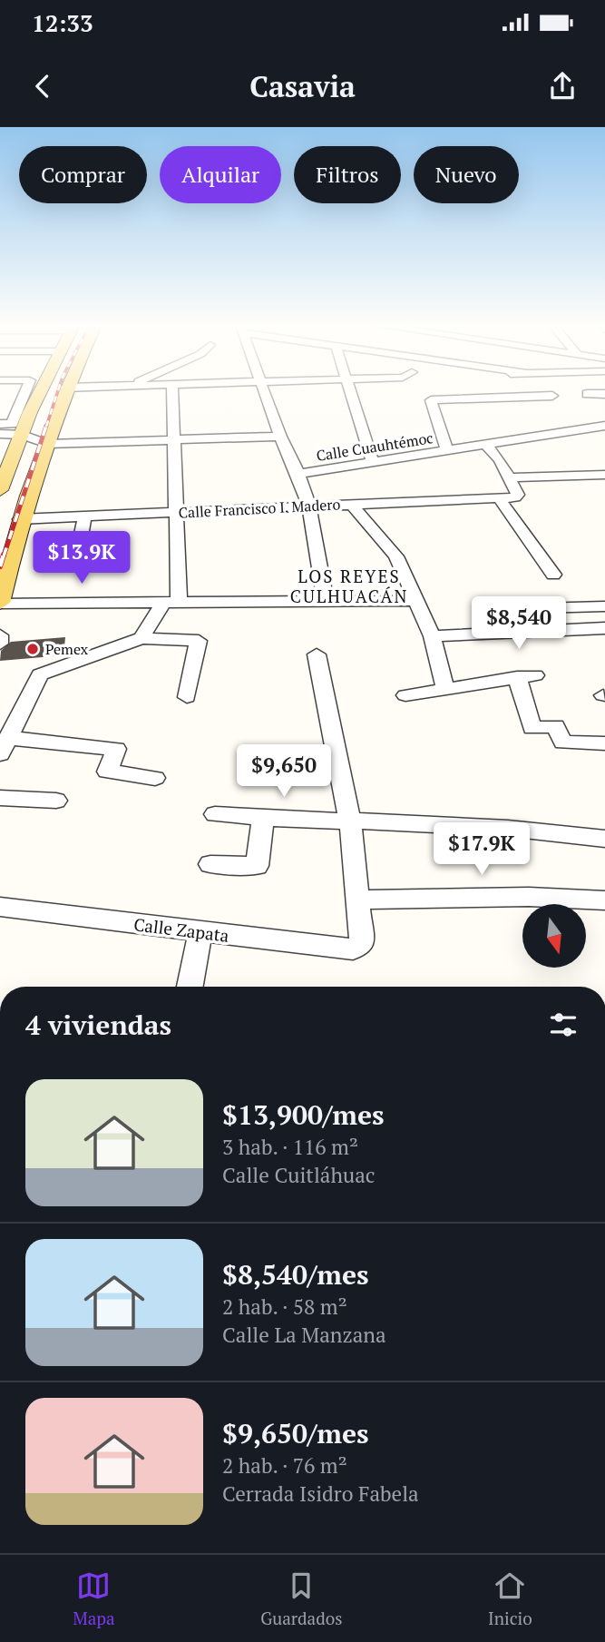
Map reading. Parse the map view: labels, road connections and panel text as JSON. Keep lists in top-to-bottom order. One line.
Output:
{"streets":{"street":["Calle Cuauhtémoc","Calle Francisco I. Madero","Calle Zapata"]},"districts":["LOS REYES CULHUACÁN"],"places":["Pemex"],"north":"bottom","page":{"status":"12:33","header":"Casavia","chip":["Comprar","Alquilar","Filtros","Nuevo"],"price":["$13.9K","$8,540","$9,650","$17.9K"],"heading":"4 viviendas","list":[{"name":"$13,900/mes","note":"3 hab. · 116 m² · Calle Cuitláhuac"},{"name":"$8,540/mes","note":"2 hab. · 58 m² · Calle La Manzana"},{"name":"$9,650/mes","note":"2 hab. · 76 m² · Cerrada Isidro Fabela"}],"tabs":["Mapa","Guardados","Inicio"]}}
